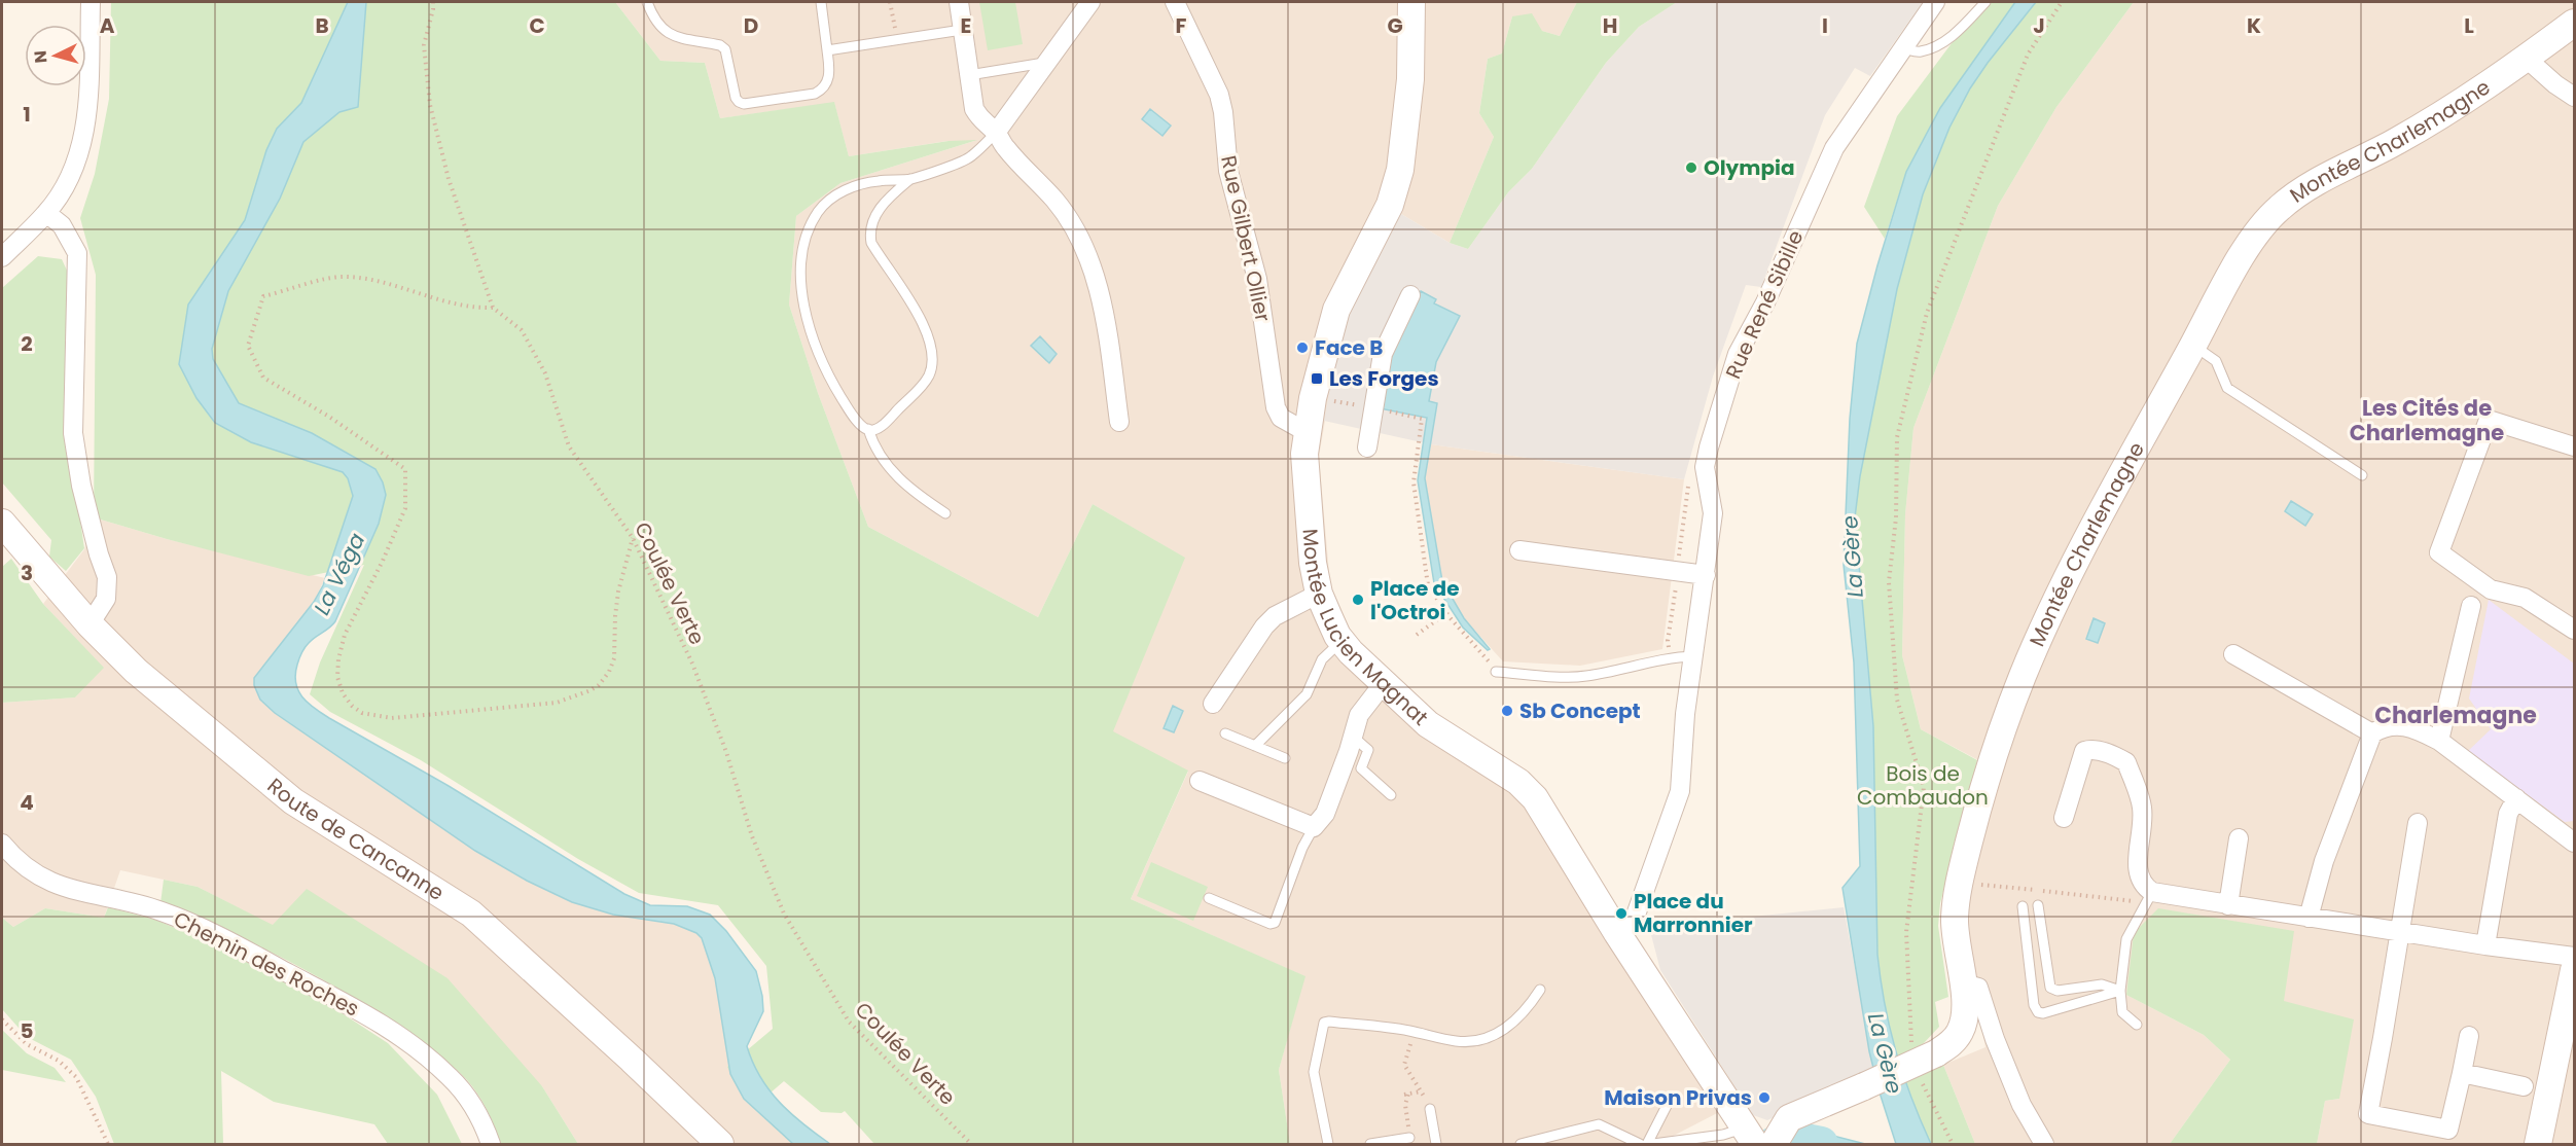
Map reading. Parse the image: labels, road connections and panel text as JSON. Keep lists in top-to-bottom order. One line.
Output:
{"streets":{"main road":["Montée Charlemagne","Montée Lucien Magnat","Route de Cancanne"],"street":["Rue Gilbert Ollier","Rue René Sibille","Chemin des Roches"],"path":["Coulée Verte"]},"crossings":[["Rue Gilbert Ollier","Montée Lucien Magnat"],["Rue René Sibille","Montée Lucien Magnat"]],"districts":["Les Cités de Charlemagne","Charlemagne"],"water":["La Gère","La Véga"],"parks":["Bois de Combaudon"],"places":{"other":["Olympia","Face B","Place de l'Octroi","Sb Concept","Place du Marronnier","Maison Privas"],"transit":["Les Forges"]},"north":"left","grid":{"columns":["A","B","C","D","E","F","G","H","I","J","K","L"],"rows":["1","2","3","4","5"]}}
